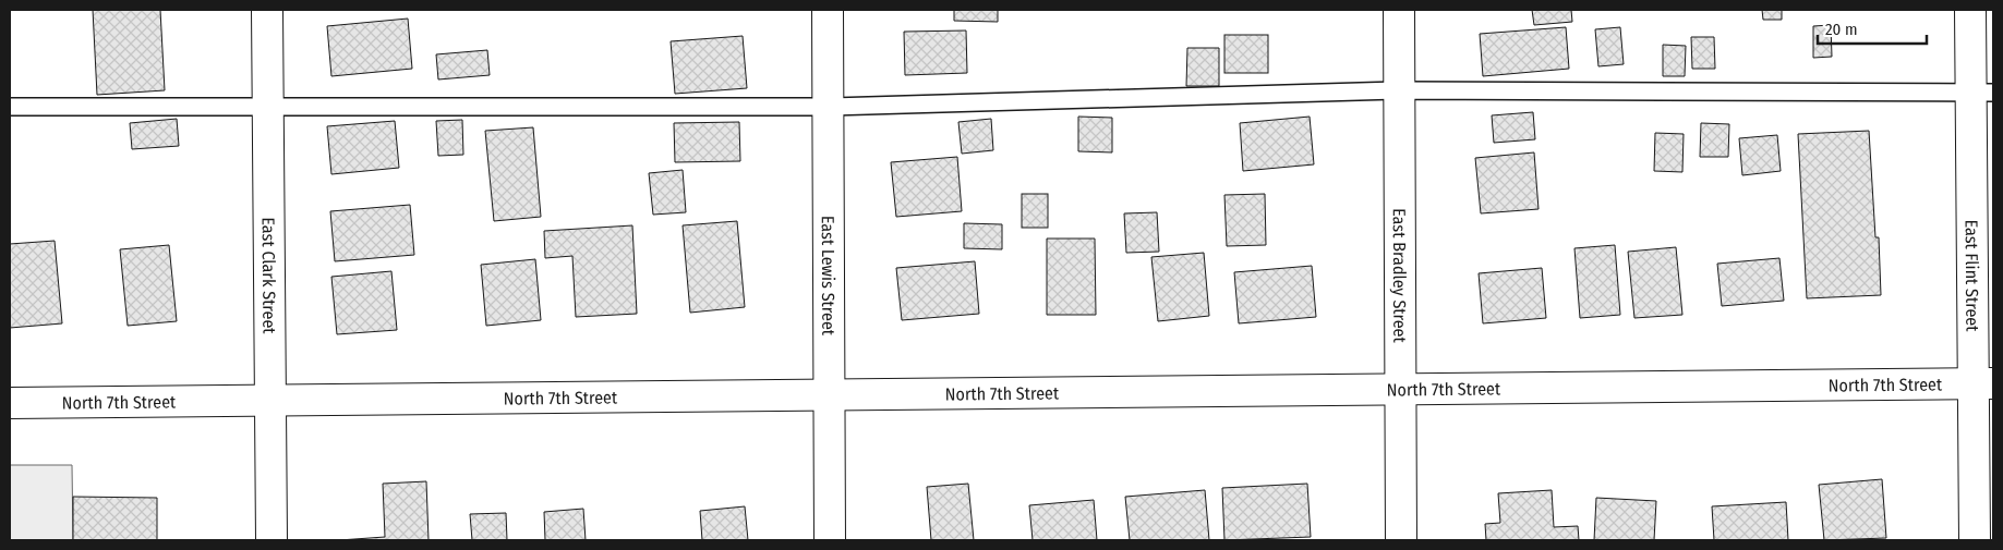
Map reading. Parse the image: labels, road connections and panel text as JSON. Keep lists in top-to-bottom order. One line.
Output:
{"streets":{"street":["East Clark Street","East Lewis Street","East Bradley Street","East Flint Street","North 7th Street"]},"crossings":[["East Clark Street","North 7th Street"],["East Lewis Street","North 7th Street"],["East Bradley Street","North 7th Street"],["East Flint Street","North 7th Street"]],"scale_bar":"20 m"}
